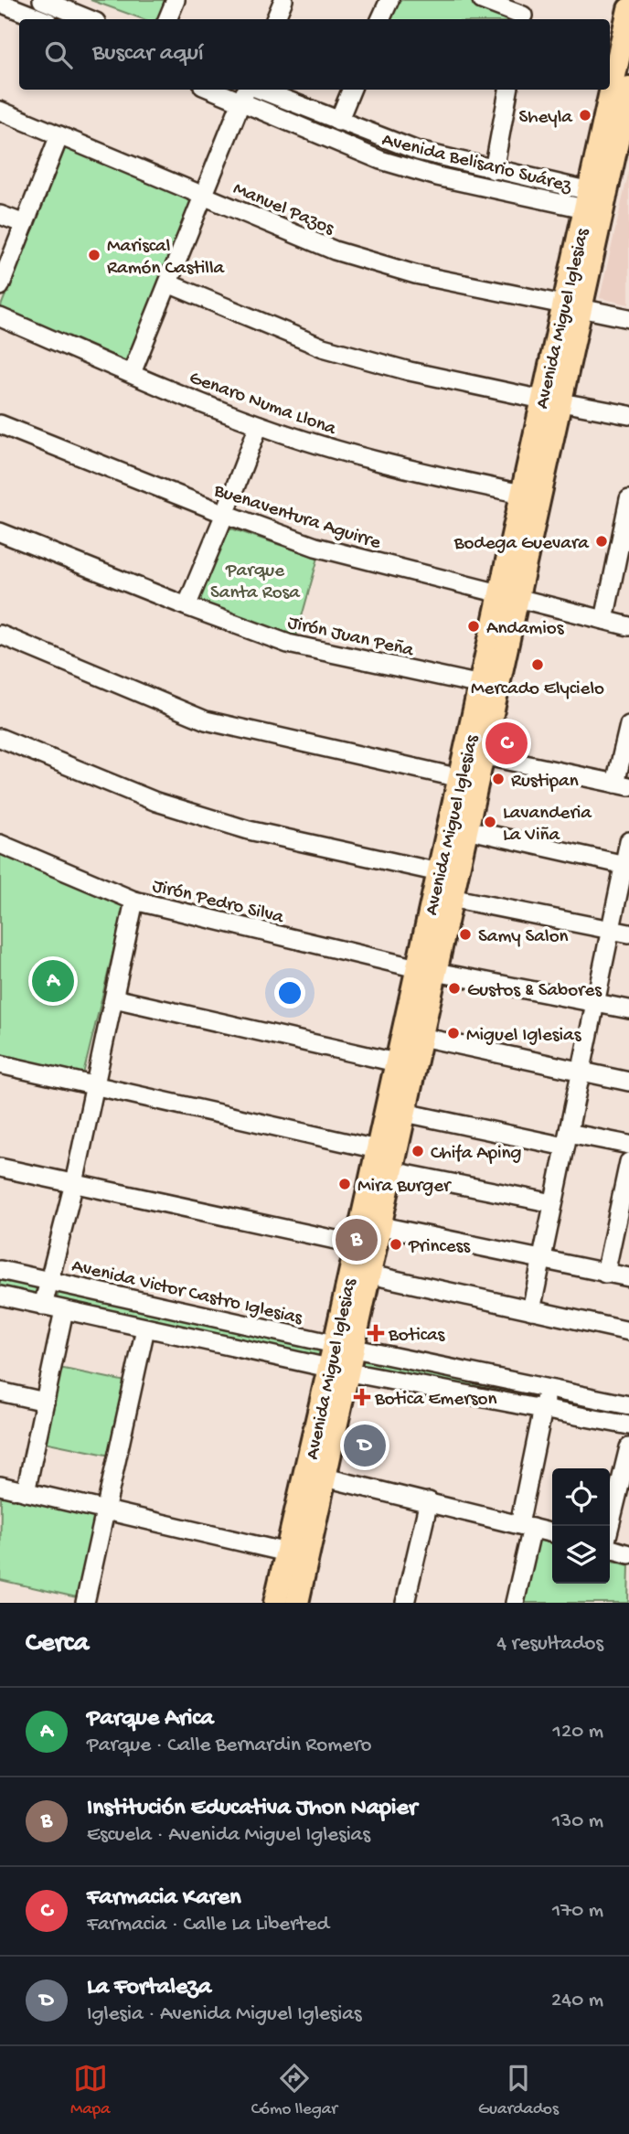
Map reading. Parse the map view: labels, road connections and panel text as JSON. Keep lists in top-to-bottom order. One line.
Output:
{"streets":{"main road":["Avenida Miguel Iglesias"],"street":["Avenida Belisario Suárez","Manuel Pazos","Genaro Numa Llona","Buenaventura Aguirre","Jirón Juan Peña","Jirón Pedro Silva","Avenida Victor Castro Iglesias"]},"crossings":[["Avenida Belisario Suárez","Avenida Miguel Iglesias"],["Manuel Pazos","Avenida Miguel Iglesias"],["Avenida Miguel Iglesias","Genaro Numa Llona"],["Avenida Miguel Iglesias","Buenaventura Aguirre"],["Avenida Miguel Iglesias","Jirón Juan Peña"],["Avenida Miguel Iglesias","Jirón Pedro Silva"],["Avenida Miguel Iglesias","Avenida Victor Castro Iglesias"]],"parks":["Parque Santa Rosa"],"places":{"other":["Sheyla","Mariscal Ramón Castilla","Bodega Guevara","Andamios","Mercado Elycielo","Rustipan","Lavanderia La Viña","Samy Salon","Gustos & Sabores","Miguel Iglesias","Chifa Aping","Mira Burger","Princess"],"health":["Boticas","Botica Emerson"]},"page":{"search":"Buscar aquí","pins":["C","A","B","D"],"heading":["Cerca","4 resultados"],"list":[{"mark":"A","name":"Parque Arica","note":"Parque · Calle Bernardin Romero","value":"120 m"},{"mark":"B","name":"Institución Educativa Jhon Napier","note":"Escuela · Avenida Miguel Iglesias","value":"130 m"},{"mark":"C","name":"Farmacia Karen","note":"Farmacia · Calle La Liberted","value":"170 m"},{"mark":"D","name":"La Fortaleza","note":"Iglesia · Avenida Miguel Iglesias","value":"240 m"}],"nav":["Mapa","Cómo llegar","Guardados"]}}
